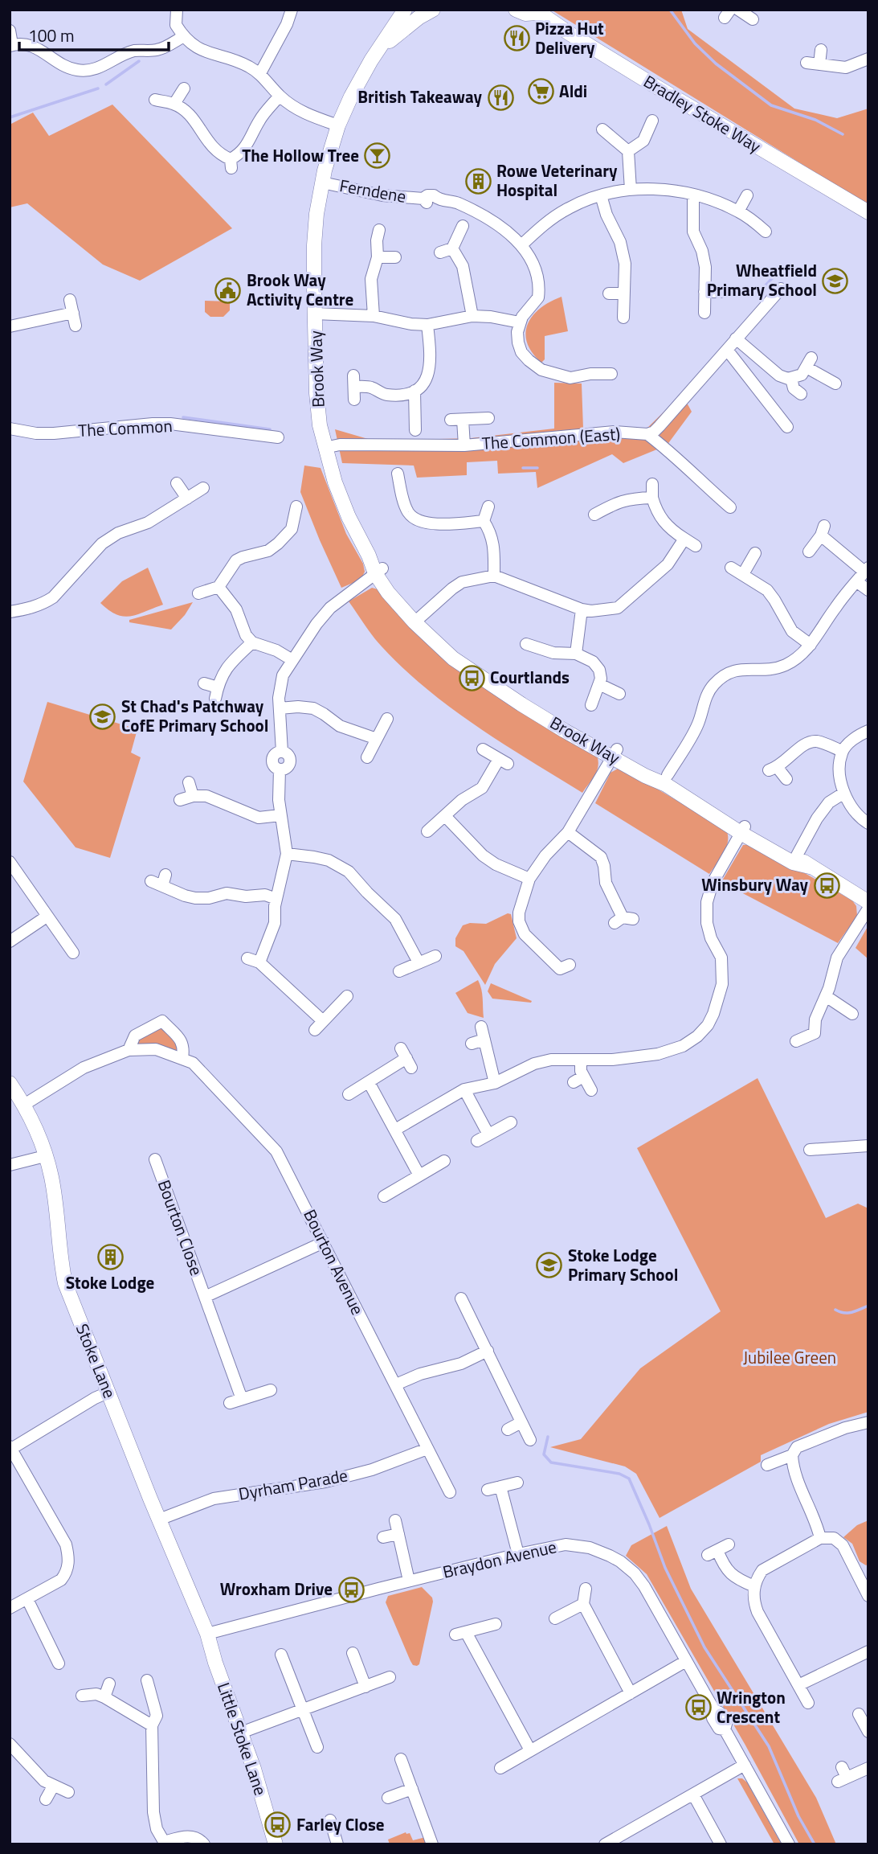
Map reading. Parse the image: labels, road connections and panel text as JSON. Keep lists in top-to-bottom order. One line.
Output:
{"streets":{"street":["Bradley Stoke Way","Ferndene","Brook Way","The Common","The Common (East)","Bourton Close","Bourton Avenue","Stoke Lane","Dyrham Parade","Braydon Avenue","Little Stoke Lane"]},"crossings":[["Ferndene","Brook Way"],["Brook Way","The Common (East)"],["Bourton Close","Bourton Avenue"],["Bourton Avenue","Stoke Lane"],["Bourton Avenue","Dyrham Parade"],["Stoke Lane","Dyrham Parade"],["Stoke Lane","Braydon Avenue"],["Stoke Lane","Little Stoke Lane"],["Braydon Avenue","Little Stoke Lane"]],"parks":["Jubilee Green"],"places":{"restaurant":["Pizza Hut Delivery","British Takeaway"],"supermarket":["Aldi"],"bar":["The Hollow Tree"],"building":["Rowe Veterinary Hospital","Stoke Lodge"],"school or university":["Wheatfield Primary School","St Chad's Patchway CofE Primary School","Stoke Lodge Primary School"],"public building":["Brook Way Activity Centre"],"bus stop":["Courtlands","Winsbury Way","Wroxham Drive","Wrington Crescent","Farley Close"]},"scale_bar":"100 m"}
